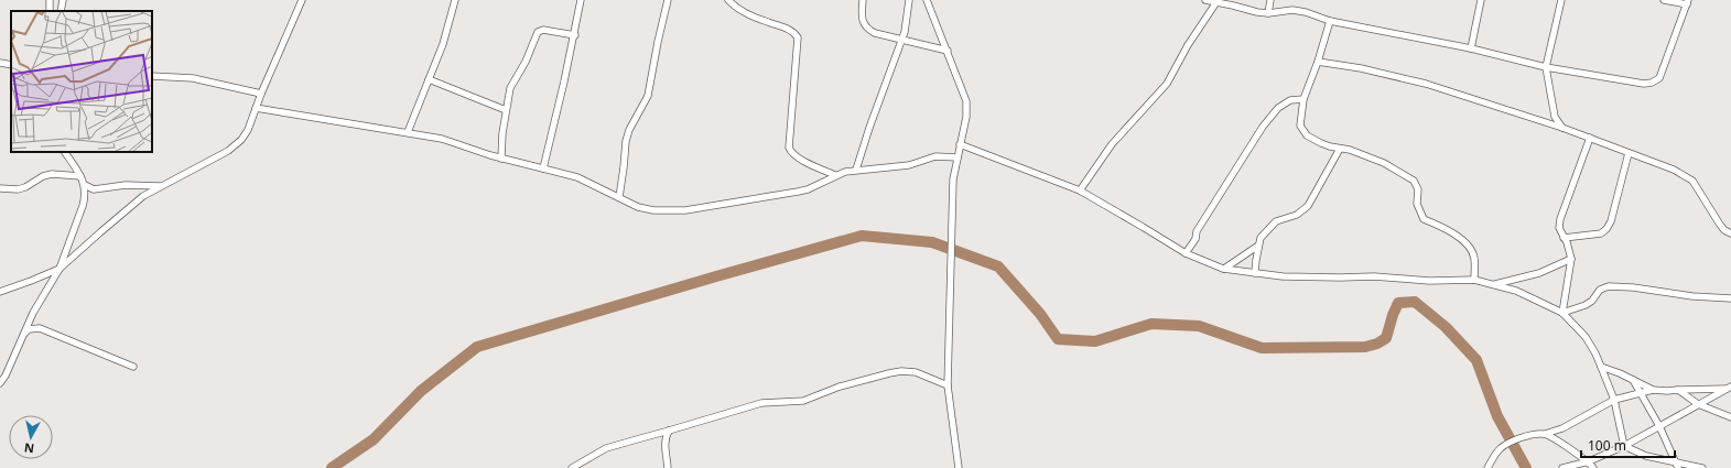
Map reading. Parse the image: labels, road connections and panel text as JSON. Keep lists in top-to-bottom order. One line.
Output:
{"scale_bar":"100 m","north":"bottom"}
